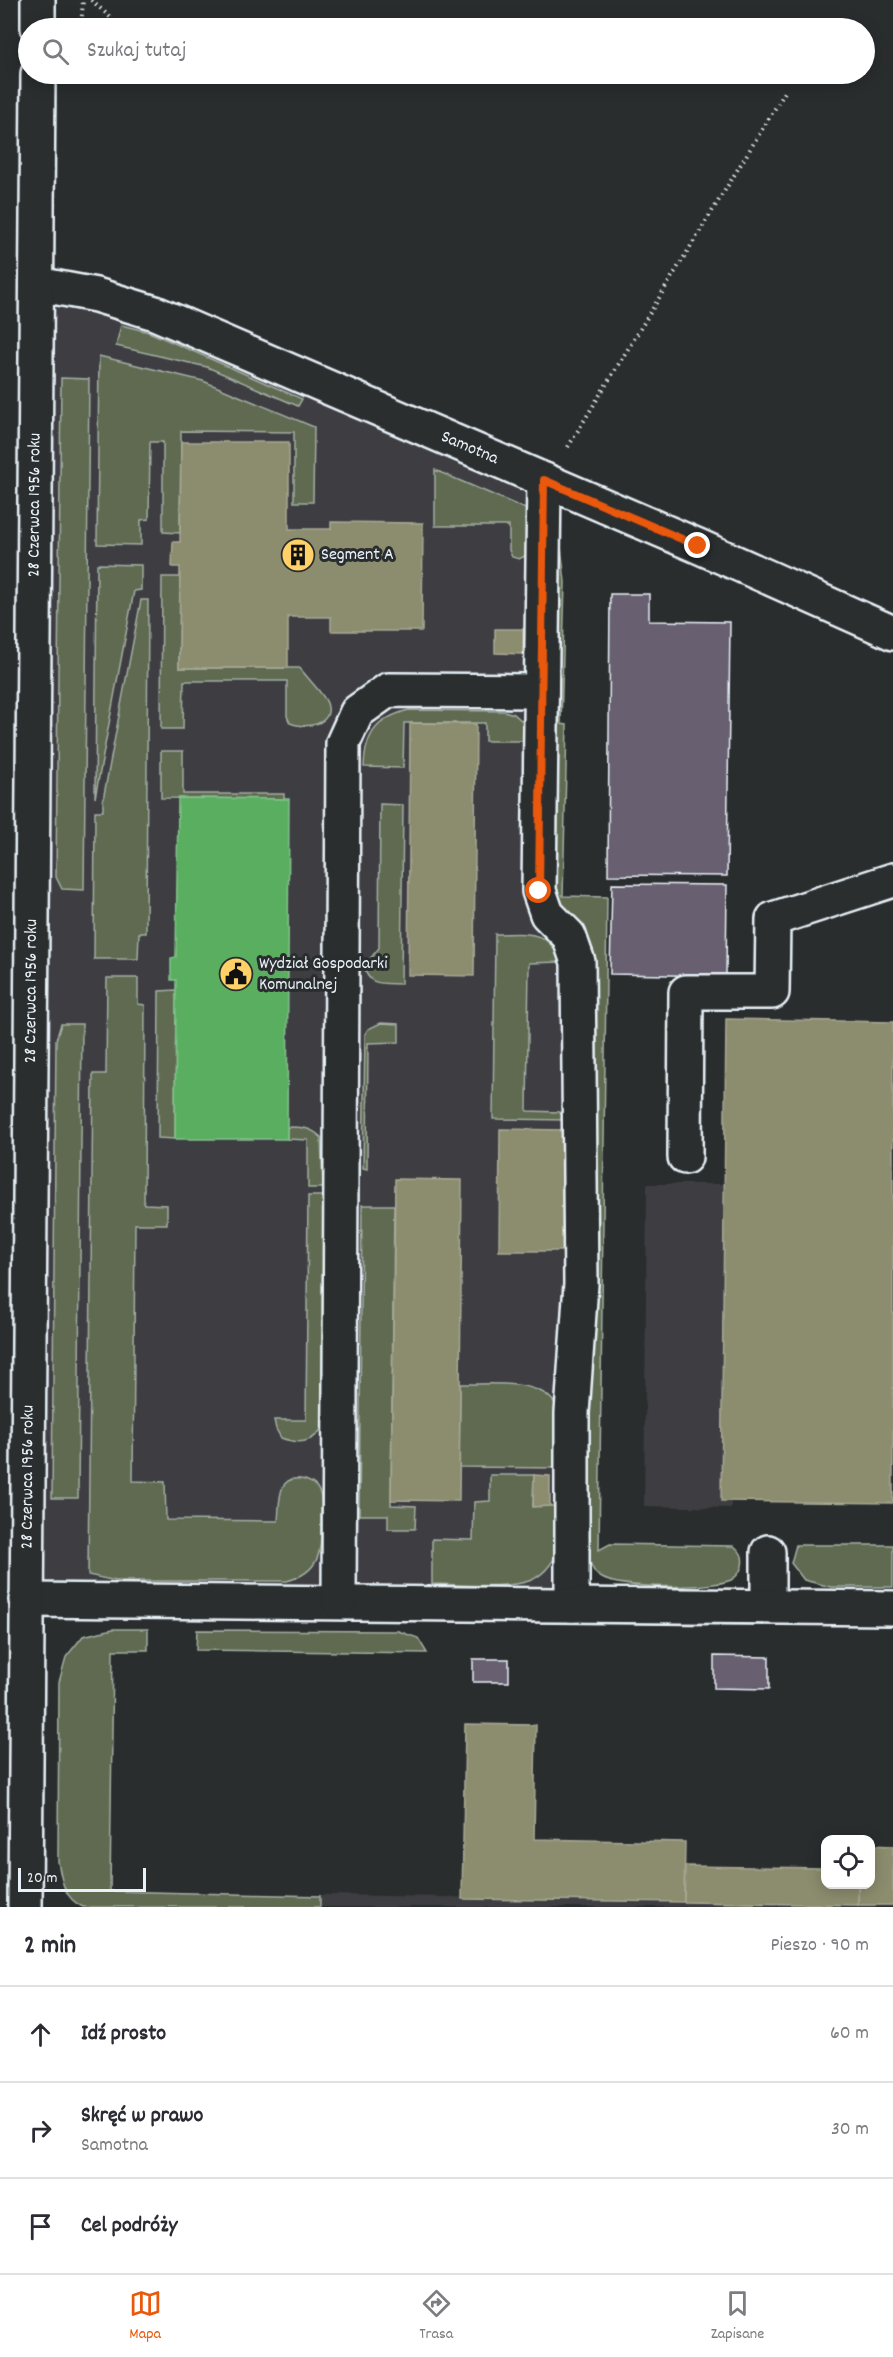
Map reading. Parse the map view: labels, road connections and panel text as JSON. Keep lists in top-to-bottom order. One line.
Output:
{"streets":{"street":["Samotna","28 Czerwca 1956 roku"]},"crossings":[["Samotna","28 Czerwca 1956 roku"]],"places":{"building":["Segment A"],"public building":["Wydział Gospodarki Komunalnej"]},"scale_bar":"20 m","page":{"search":"Szukaj tutaj","scale":"20 m","heading":["2 min","Pieszo · 90 m"],"list":[["Idź prosto","60 m"],["Skręć w prawo","Samotna","30 m"],"Cel podróży"],"nav":["Mapa","Trasa","Zapisane"]}}
